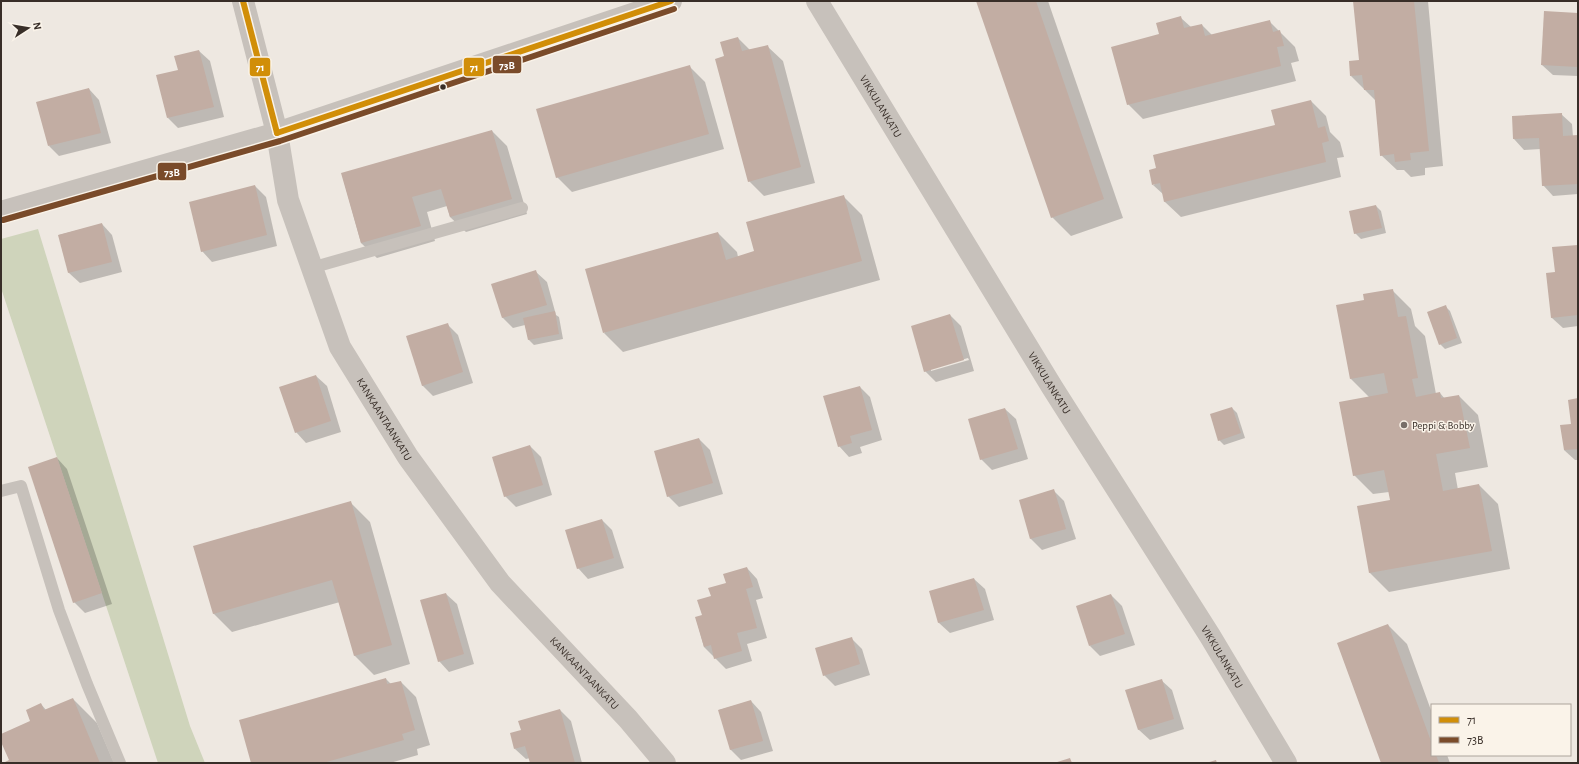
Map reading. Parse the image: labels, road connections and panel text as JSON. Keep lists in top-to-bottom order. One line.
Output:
{"streets":{"street":["VIKKULANKATU","KANKAANTAANKATU"]},"places":["Peppi & Bobby"],"lines":["transit line 71","transit line 73B"],"legend":["71","73B"],"north":"right"}
